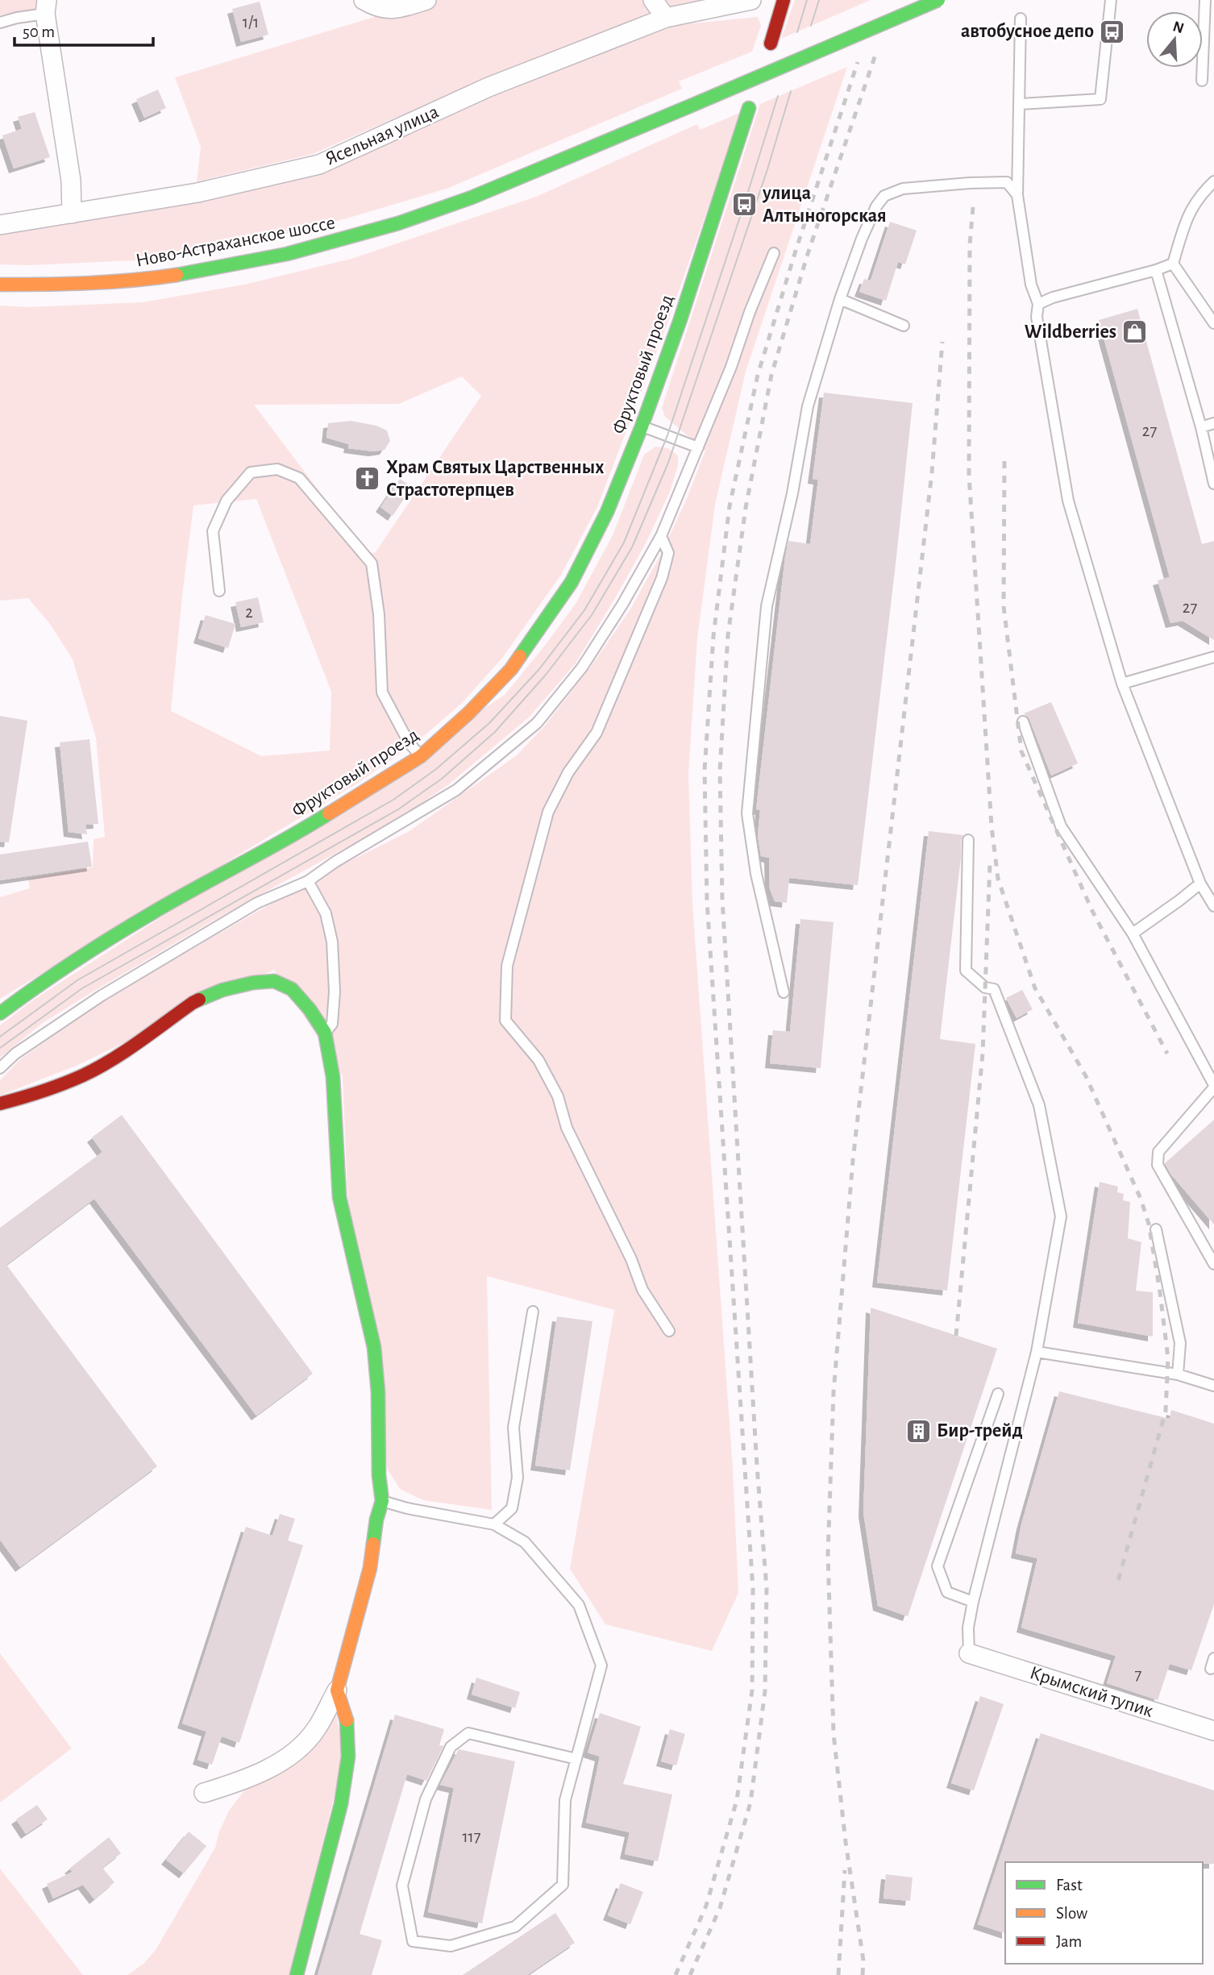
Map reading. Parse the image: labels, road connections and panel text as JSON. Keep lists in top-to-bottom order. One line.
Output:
{"streets":{"street":["Ясельная улица","Ново-Астраханское шоссе","Фруктовый проезд","Крымский тупик"]},"places":{"bus stop":["автобусное депо","улица Алтыногорская"],"shop":["Wildberries"],"church":["Храм Святых Царственных Страстотерпцев"],"building":["Бир-трейд"]},"house_numbers":["1/1","27","27","2","7","117"],"legend":["Fast","Slow","Jam"],"scale_bar":"50 m","north":"top"}
